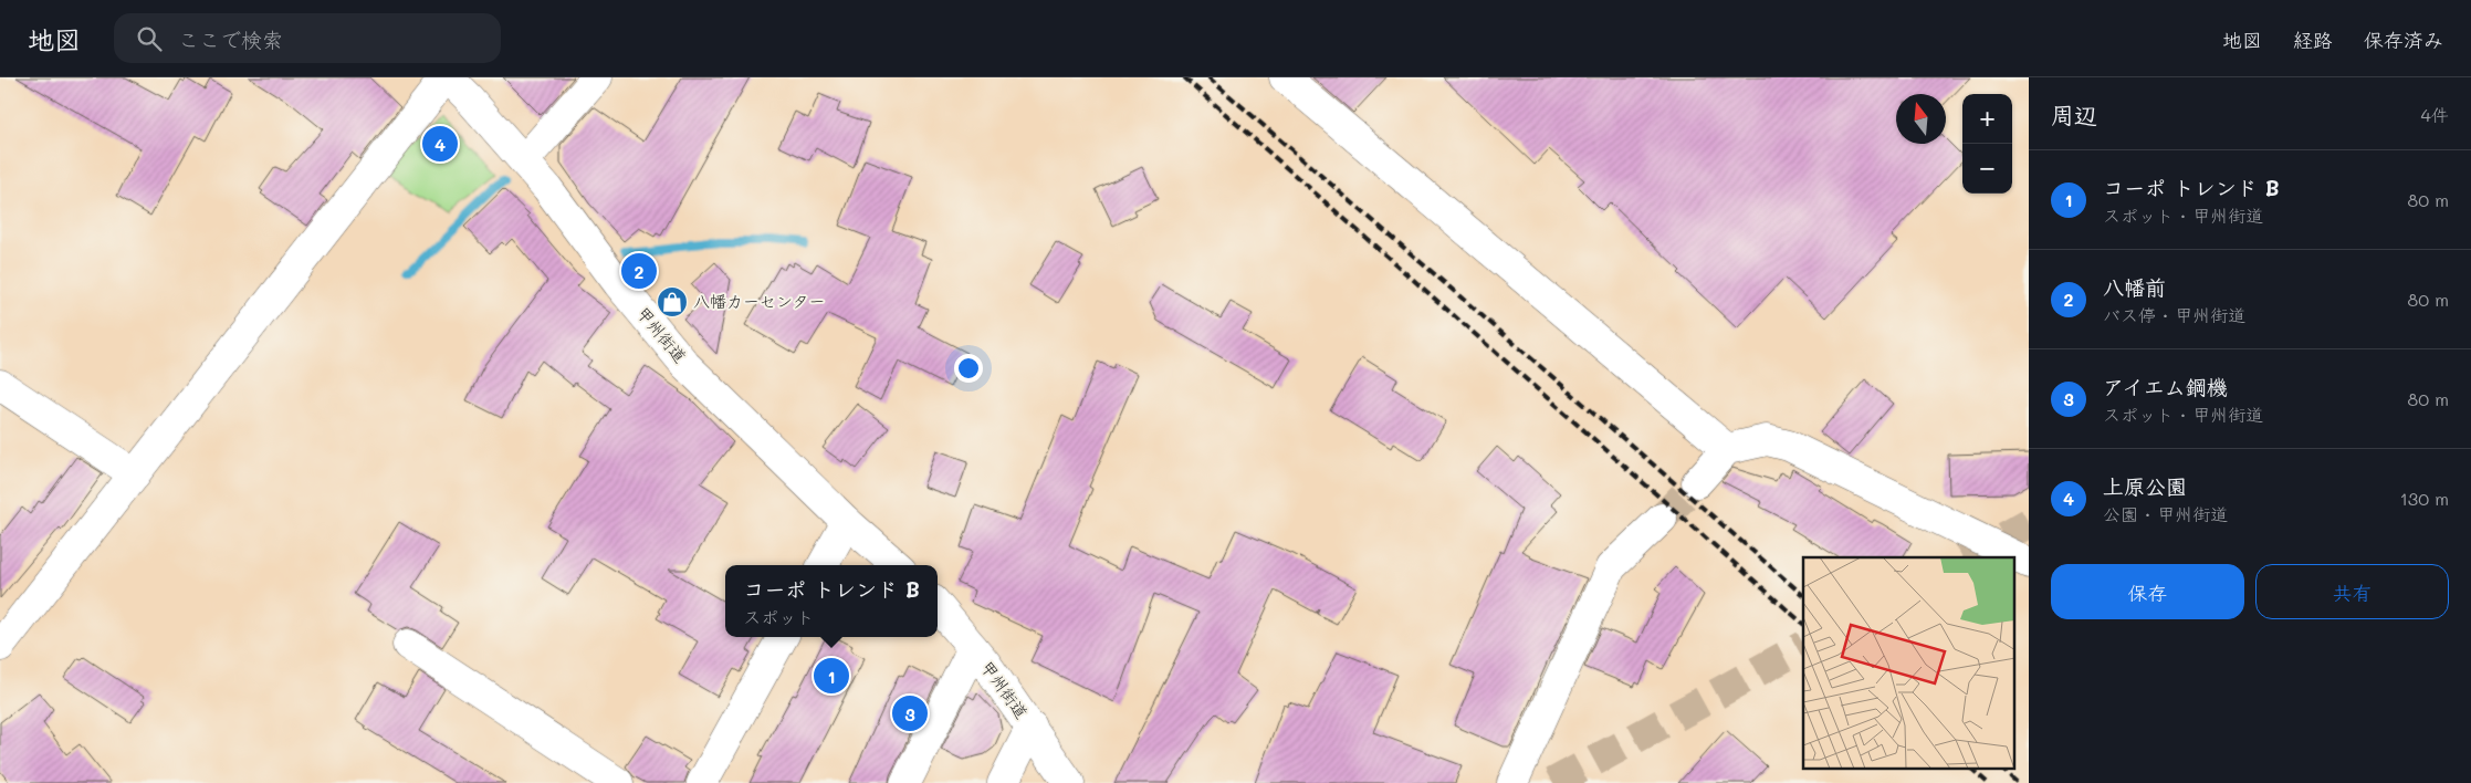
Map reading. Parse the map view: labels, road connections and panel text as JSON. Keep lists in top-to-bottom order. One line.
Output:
{"streets":{"main road":["甲州街道"]},"places":{"shop":["八幡カーセンター"]},"north":"top","page":{"header":"地図","search":"ここで検索","nav":["地図","経路","保存済み"],"heading":["周辺","4件"],"map_buttons":["+","−"],"pins":["4","2","1","3"],"list":[{"mark":"1","name":"コーポ トレンド B","note":"スポット · 甲州街道","value":"80 m"},{"mark":"2","name":"八幡前","note":"バス停 · 甲州街道","value":"80 m"},{"mark":"3","name":"アイエム鋼機","note":"スポット · 甲州街道","value":"80 m"},{"mark":"4","name":"上原公園","note":"公園 · 甲州街道","value":"130 m"}],"buttons":["保存","共有"],"popup":["コーポ トレンド B","スポット"]}}
